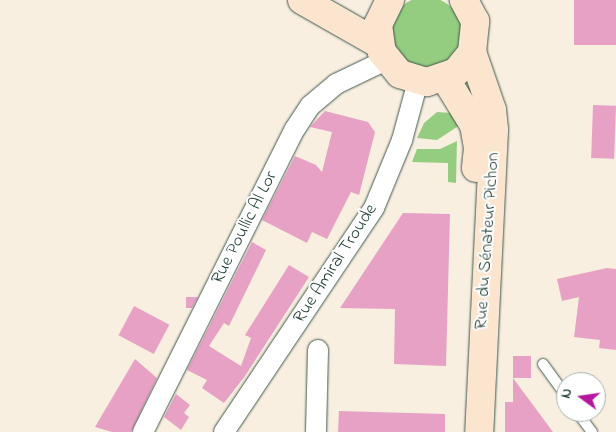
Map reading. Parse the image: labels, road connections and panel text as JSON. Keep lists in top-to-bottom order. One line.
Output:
{"streets":{"main road":["Rue du Sénateur Pichon"],"street":["Rue Poullic Al Lor","Rue Amiral Troude"]},"north":"left"}
